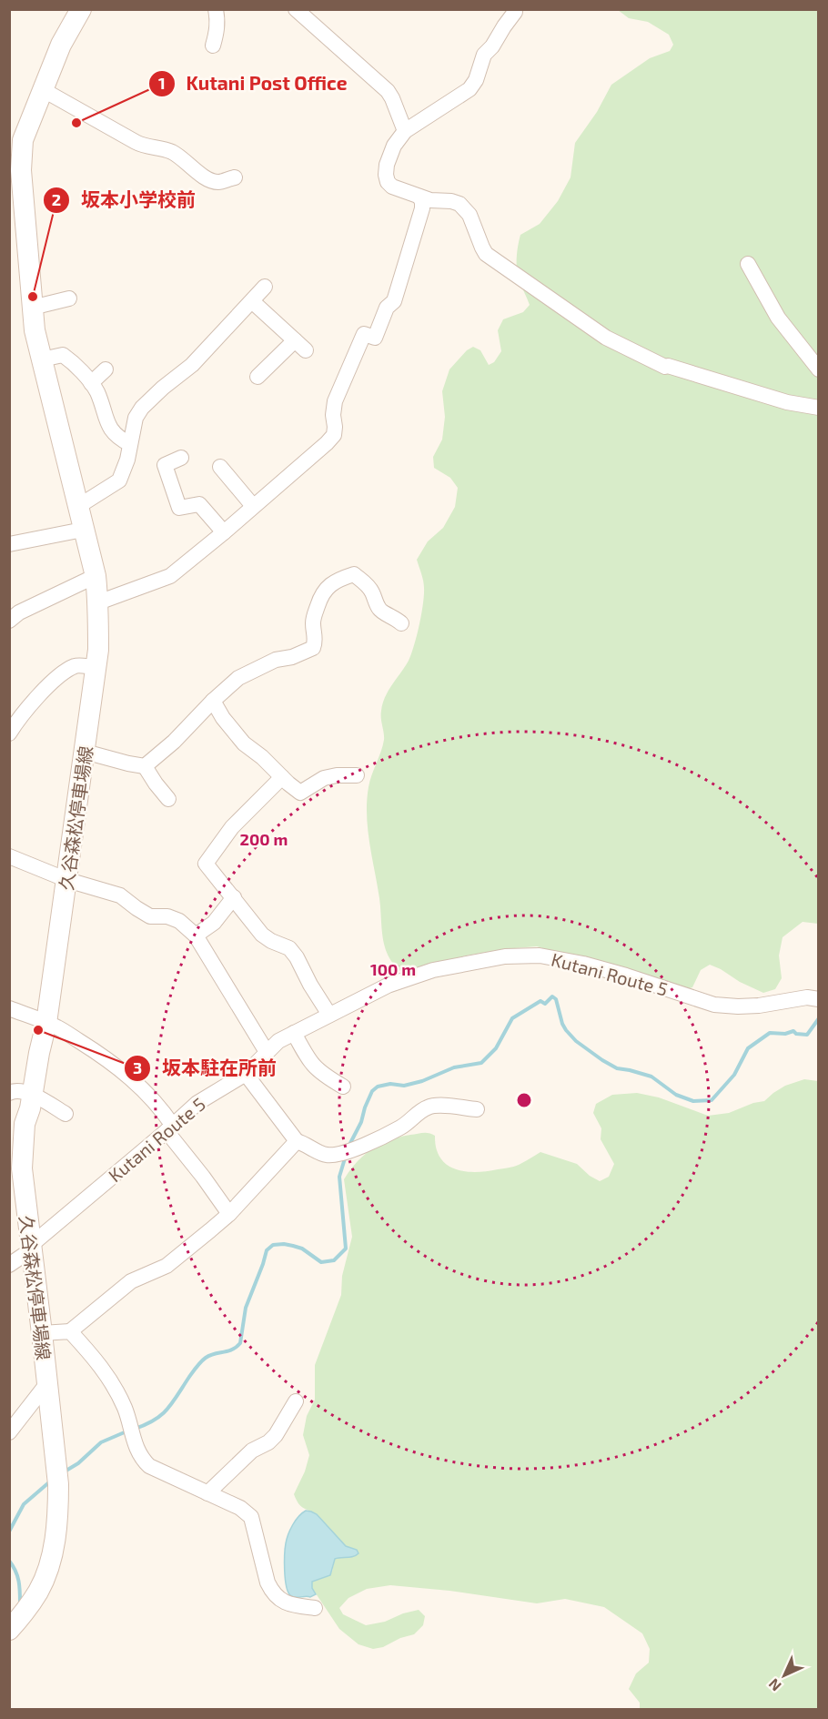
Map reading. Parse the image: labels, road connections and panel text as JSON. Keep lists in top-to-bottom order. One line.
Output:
{"streets":{"main road":["久谷森松停車場線"],"street":["Kutani Route 5"]},"crossings":[["久谷森松停車場線","Kutani Route 5"]],"places":["Kutani Post Office","坂本小学校前","坂本駐在所前"],"north":"bottom left","rings":["200 m","100 m"]}
